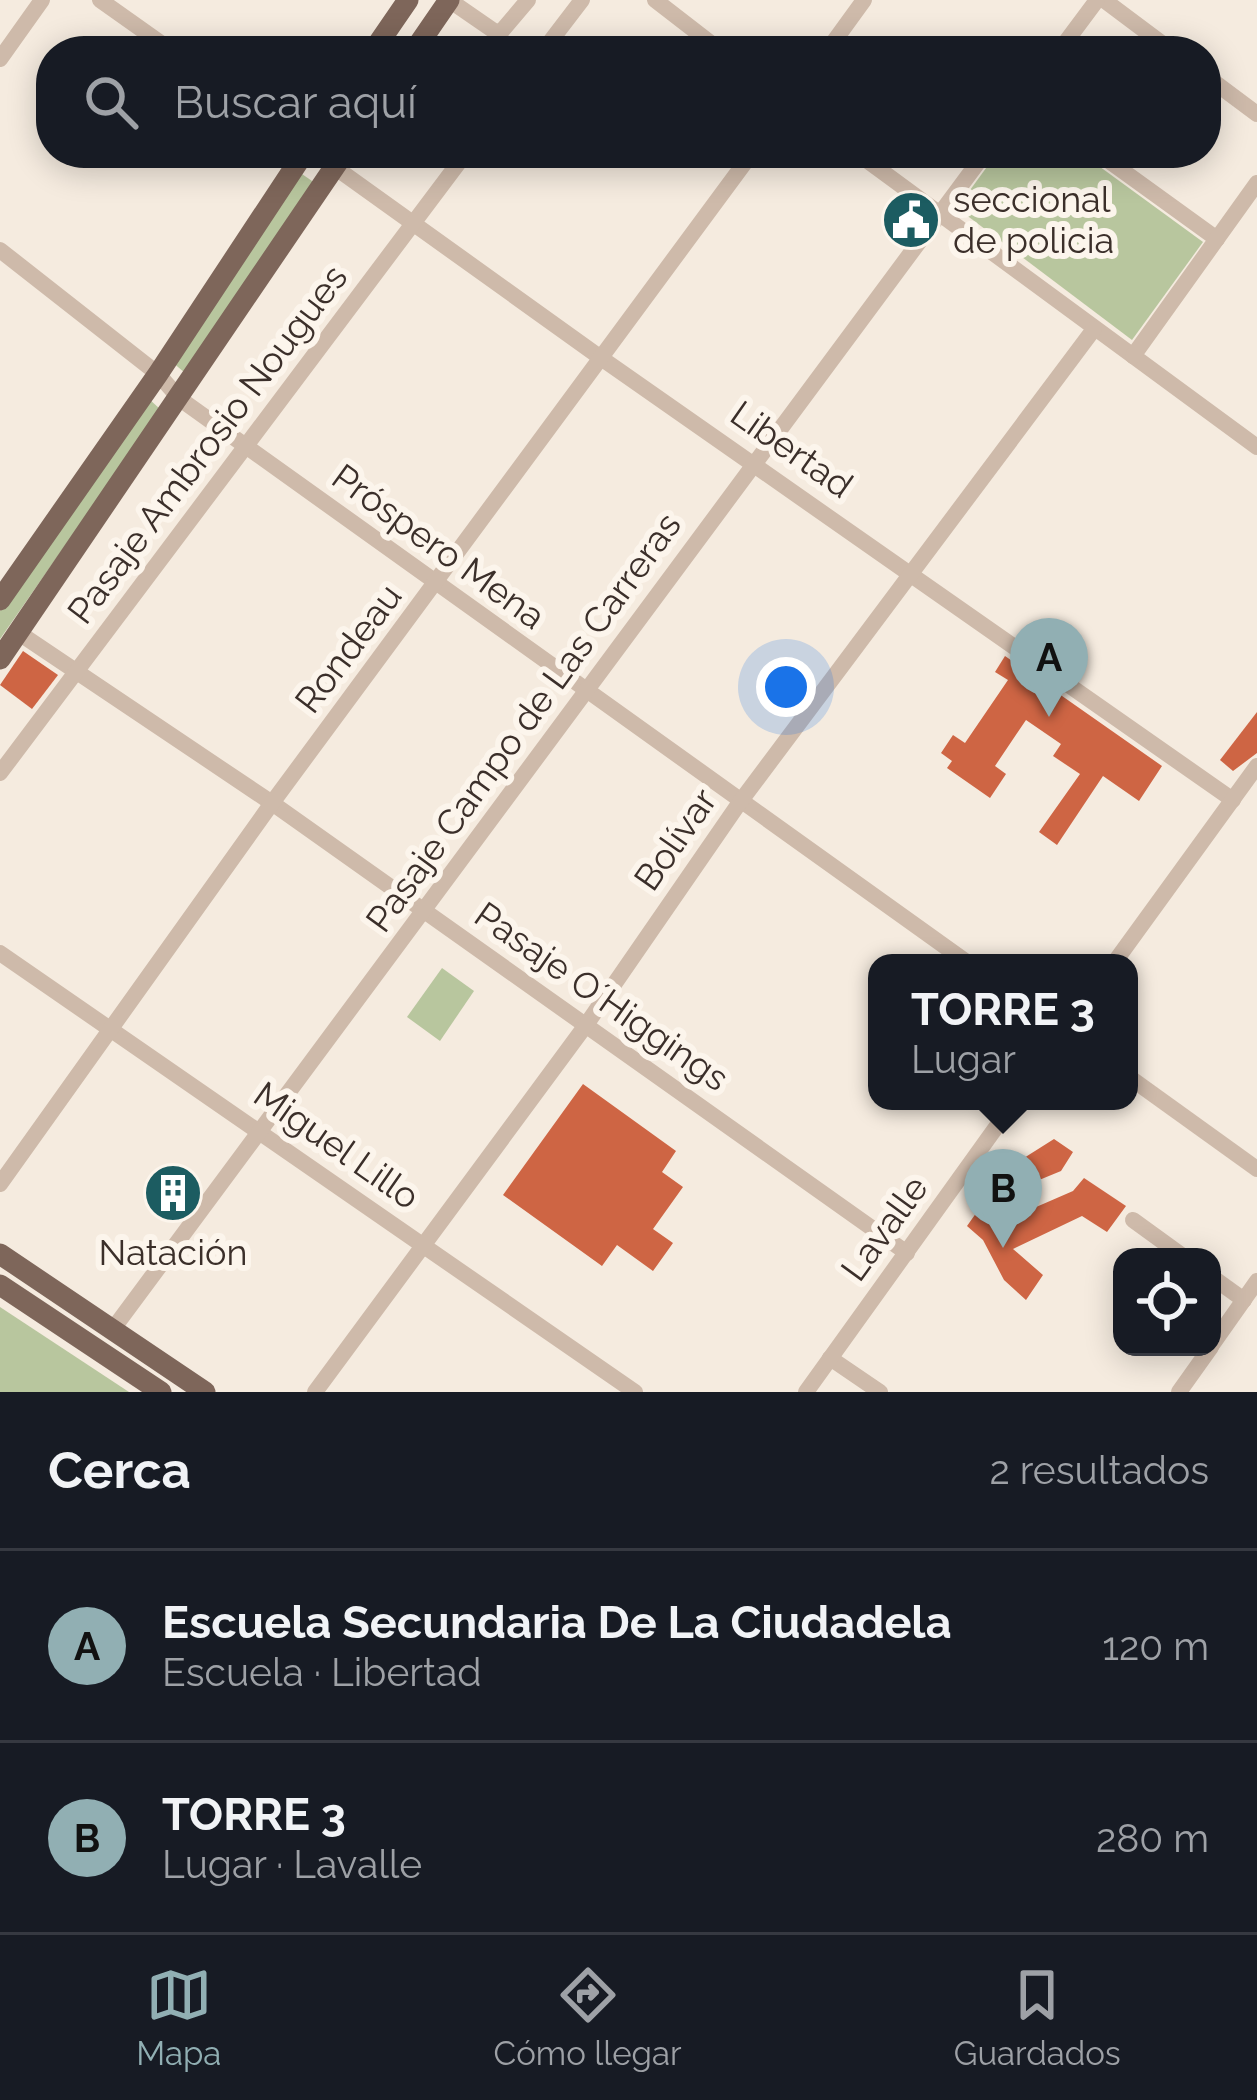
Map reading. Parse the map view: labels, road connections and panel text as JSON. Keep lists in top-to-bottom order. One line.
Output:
{"streets":{"street":["Pasaje Ambrosio Nougues","Libertad","Próspero Mena","Rondeau","Pasaje Campo de Las Carreras","Bolívar","Pasaje O´Higgings","Miguel Lillo","Lavalle"]},"crossings":[["Pasaje Ambrosio Nougues","Libertad"],["Pasaje Ambrosio Nougues","Próspero Mena"],["Pasaje Ambrosio Nougues","Pasaje O´Higgings"],["Libertad","Rondeau"],["Libertad","Pasaje Campo de Las Carreras"],["Libertad","Bolívar"],["Próspero Mena","Rondeau"],["Próspero Mena","Pasaje Campo de Las Carreras"],["Próspero Mena","Bolívar"],["Rondeau","Pasaje O´Higgings"],["Rondeau","Miguel Lillo"],["Pasaje Campo de Las Carreras","Pasaje O´Higgings"],["Pasaje Campo de Las Carreras","Miguel Lillo"],["Bolívar","Pasaje O´Higgings"],["Bolívar","Miguel Lillo"],["Pasaje O´Higgings","Lavalle"]],"places":{"public building":["seccional de policia"],"building":["Natación"]},"page":{"search":"Buscar aquí","pins":["A","B"],"popup":["TORRE 3","Lugar"],"heading":["Cerca","2 resultados"],"list":[{"mark":"A","name":"Escuela Secundaria De La Ciudadela","note":"Escuela · Libertad","value":"120 m"},{"mark":"B","name":"TORRE 3","note":"Lugar · Lavalle","value":"280 m"}],"nav":["Mapa","Cómo llegar","Guardados"]}}
